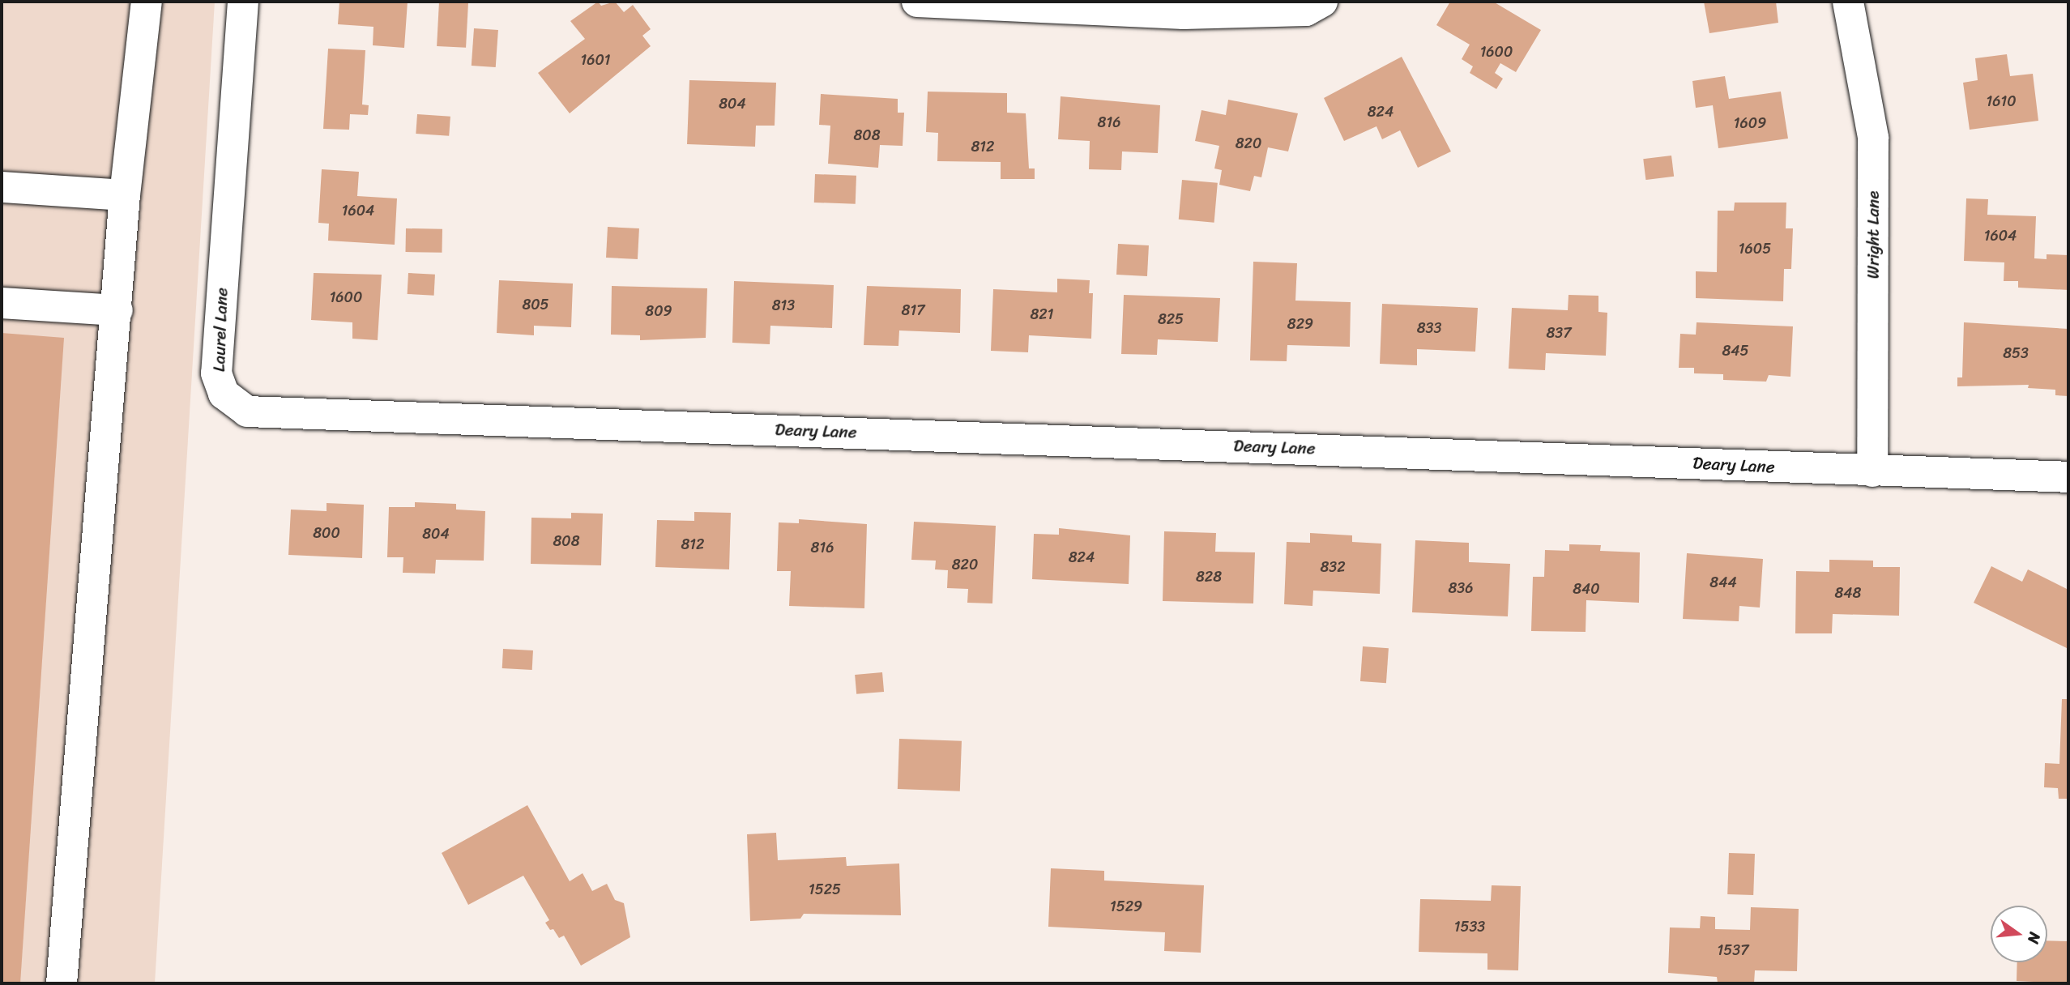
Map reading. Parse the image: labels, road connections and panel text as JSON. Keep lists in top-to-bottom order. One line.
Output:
{"streets":{"street":["Wright Lane","Laurel Lane","Deary Lane"]},"crossings":[["Wright Lane","Deary Lane"],["Laurel Lane","Deary Lane"]],"house_numbers":["1600","1601","1610","804","824","816","1609","808","820","812","1604","1604","1605","1600","805","813","817","809","821","825","829","833","837","845","853","800","804","808","812","816","824","820","832","828","844","836","840","848","1525","1529","1533","1537"],"north":"right"}
